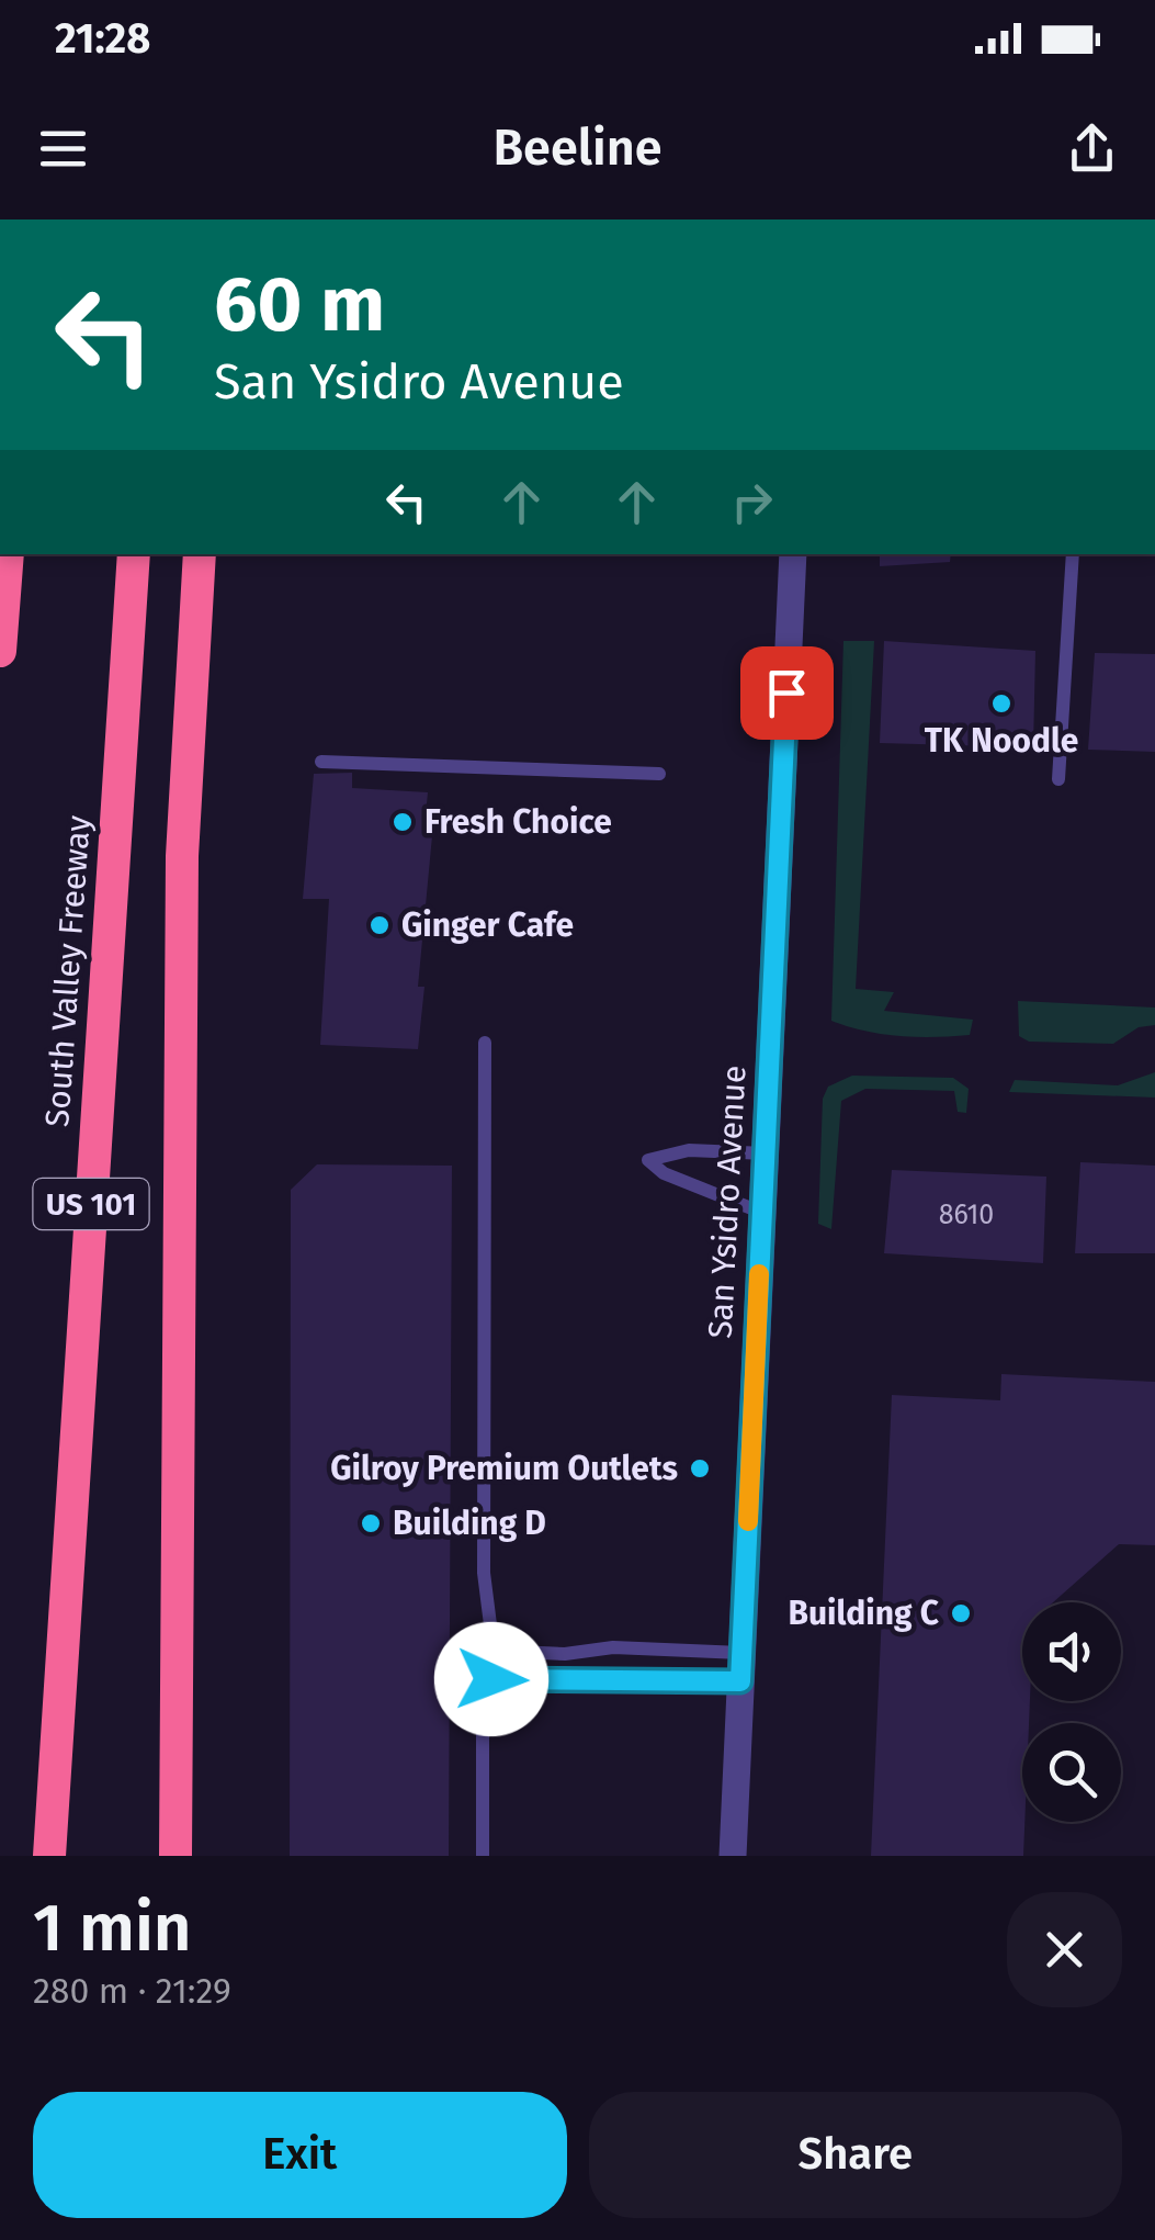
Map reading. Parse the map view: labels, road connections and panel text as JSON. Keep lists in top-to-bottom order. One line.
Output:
{"streets":{"highway":["South Valley Freeway","US 101"],"street":["San Ysidro Avenue"]},"places":["TK Noodle","Fresh Choice","Ginger Cafe","Gilroy Premium Outlets","Building D","Building C"],"house_numbers":["8610"],"page":{"status":"21:28","header":"Beeline","turn":["60 m","San Ysidro Avenue"],"heading":["1 min","280 m · 21:29"],"buttons":["Exit","Share"]}}
